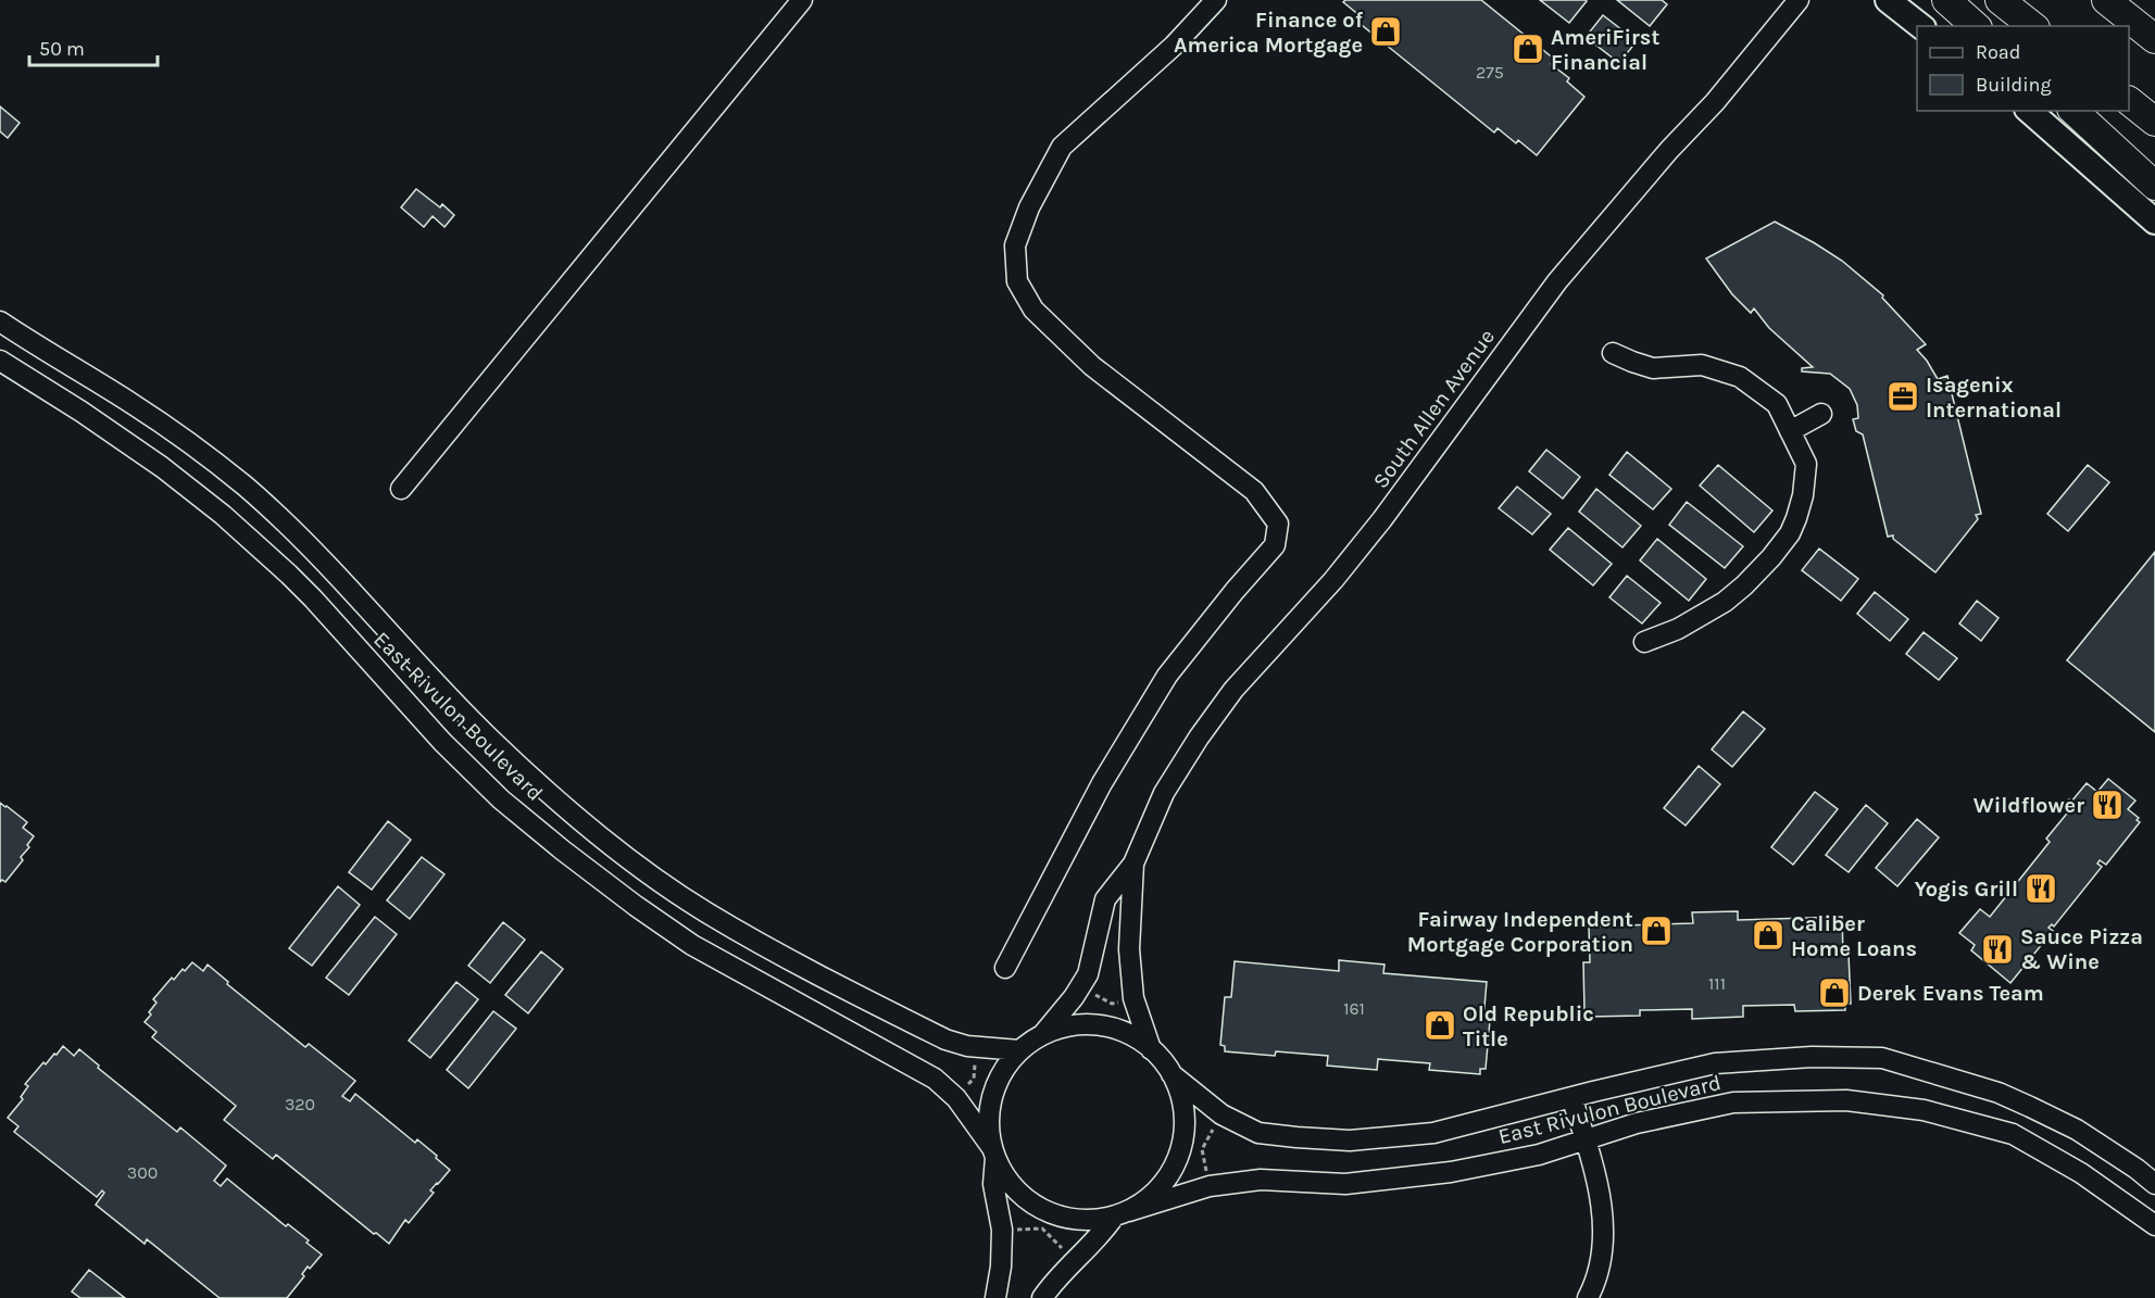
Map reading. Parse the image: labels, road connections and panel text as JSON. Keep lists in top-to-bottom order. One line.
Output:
{"streets":{"street":["South Allen Avenue","East Rivulon Boulevard"]},"crossings":[["South Allen Avenue","East Rivulon Boulevard"]],"places":{"shop":["Finance of America Mortgage","AmeriFirst Financial","Fairway Independent Mortgage Corporation","Caliber Home Loans","Derek Evans Team","Old Republic Title"],"office":["Isagenix International"],"restaurant":["Wildflower","Yogis Grill","Sauce Pizza & Wine"]},"house_numbers":["275","111","161","320","300"],"legend":["Road","Building"],"scale_bar":"50 m"}
